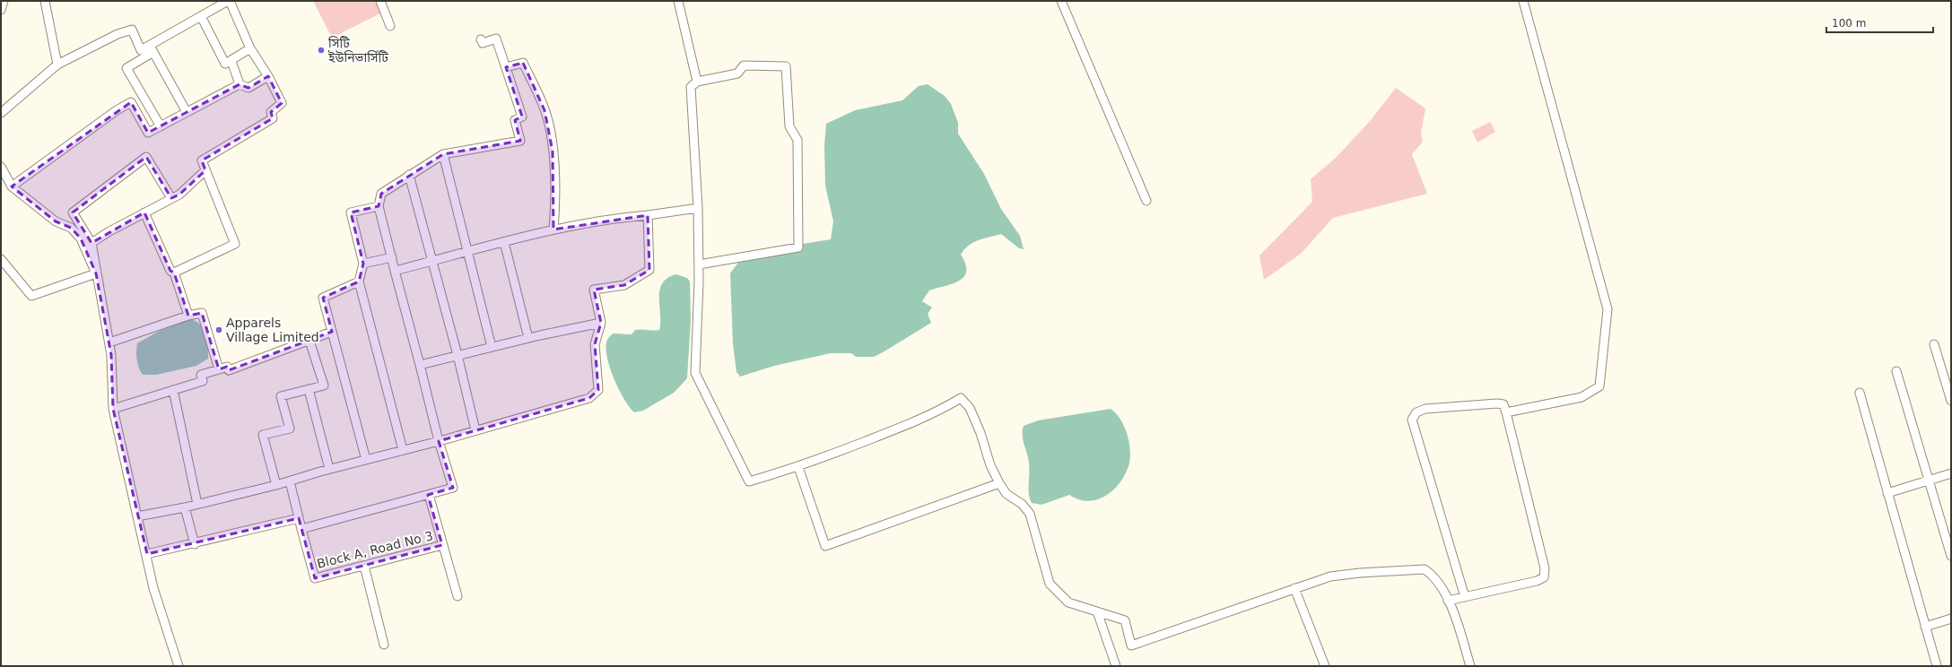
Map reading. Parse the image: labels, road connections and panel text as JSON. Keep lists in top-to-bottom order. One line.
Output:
{"streets":{"street":["Block A, Road No 3"]},"places":["সিটি ইউনিভার্সিটি","Apparels Village Limited"],"scale_bar":"100 m"}
